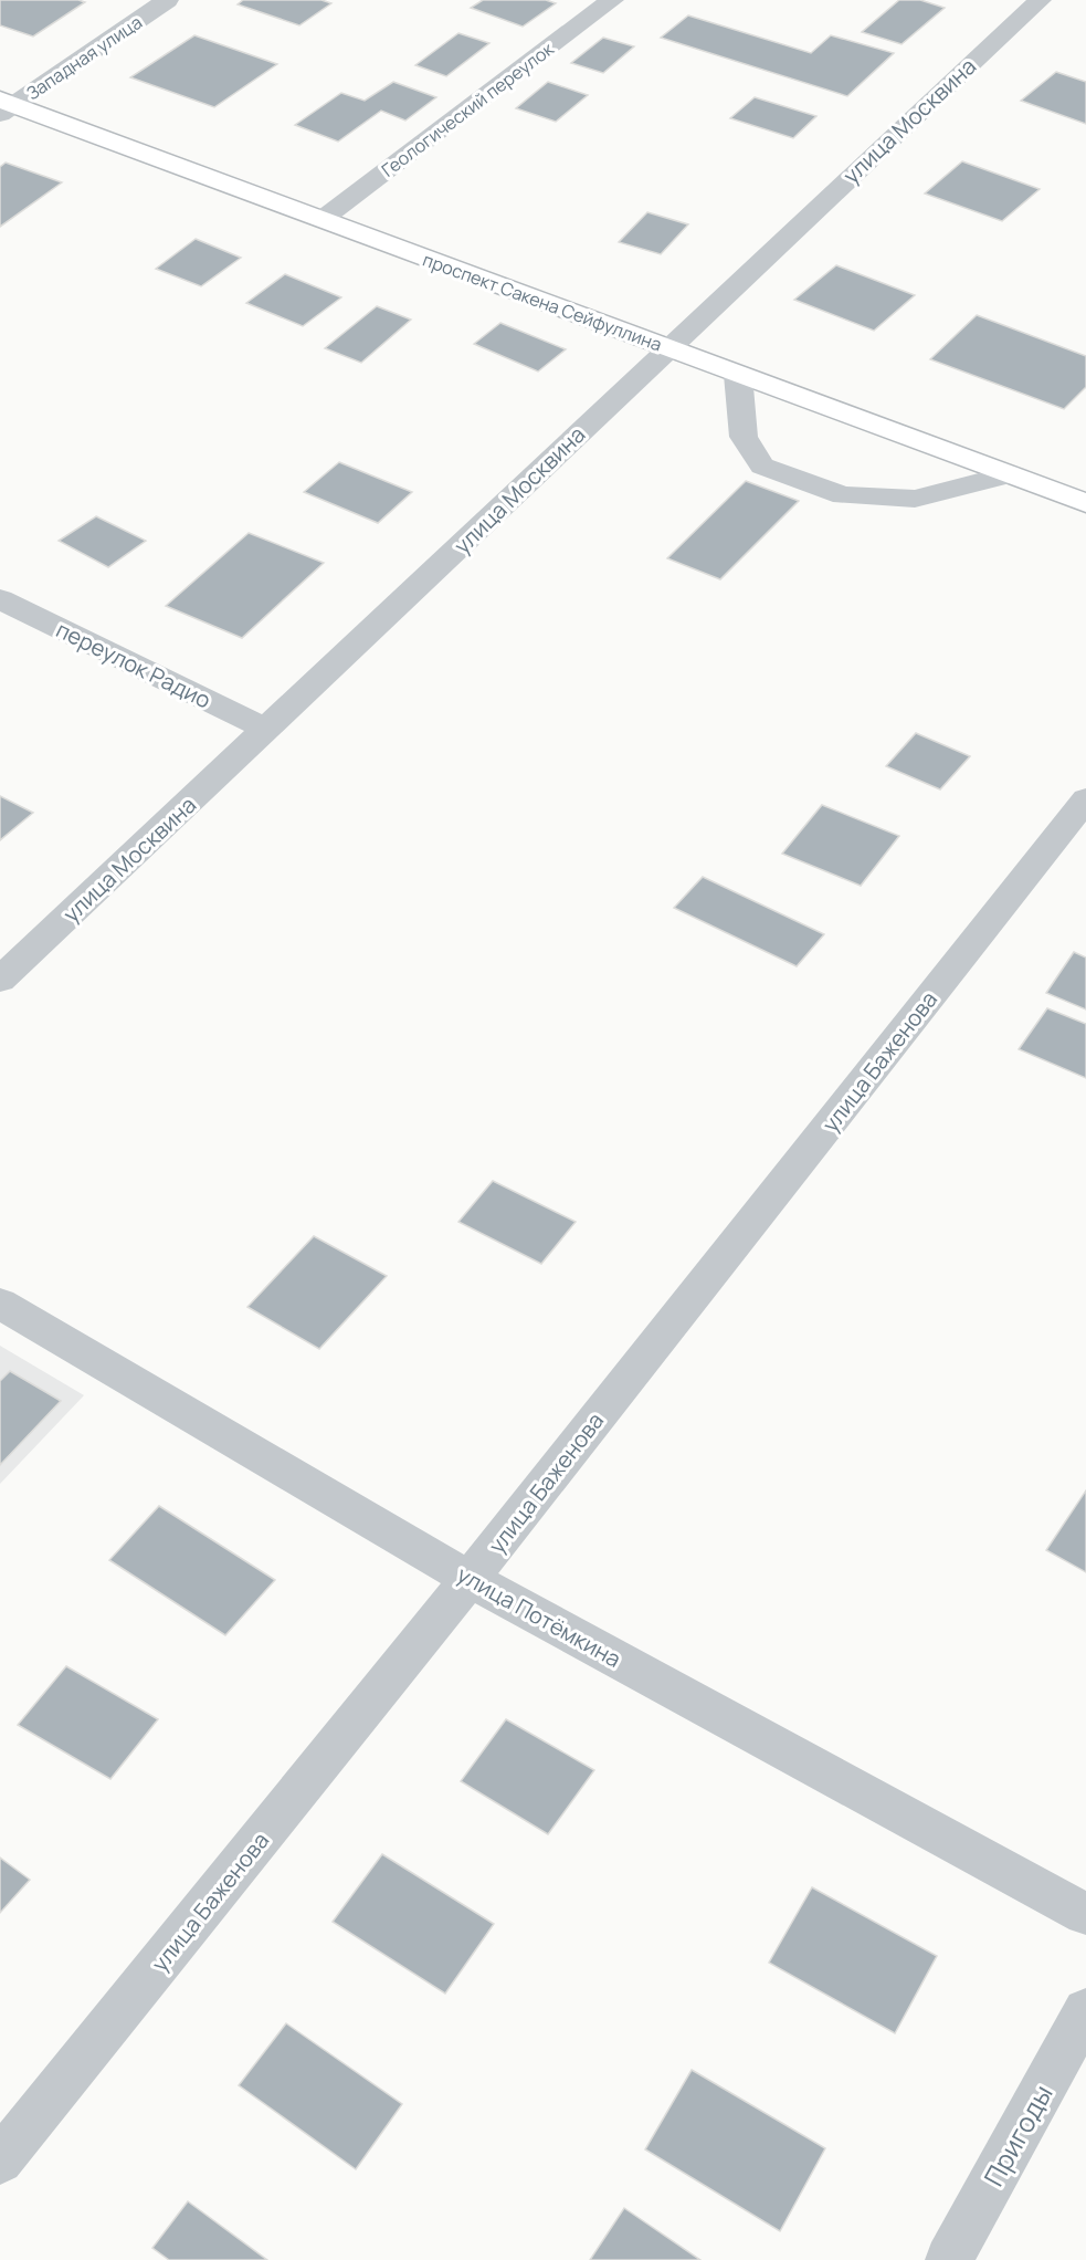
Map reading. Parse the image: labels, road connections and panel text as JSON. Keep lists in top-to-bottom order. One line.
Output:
{"streets":{"main road":["проспект Сакена Сейфуллина"],"street":["Западная улица","Геологический переулок","улица Москвина","переулок Радио","улица Баженова","улица Потёмкина","Пригоды"]},"crossings":[["Западная улица","проспект Сакена Сейфуллина"],["Геологический переулок","проспект Сакена Сейфуллина"],["улица Москвина","проспект Сакена Сейфуллина"],["улица Москвина","переулок Радио"],["улица Баженова","улица Потёмкина"]]}
